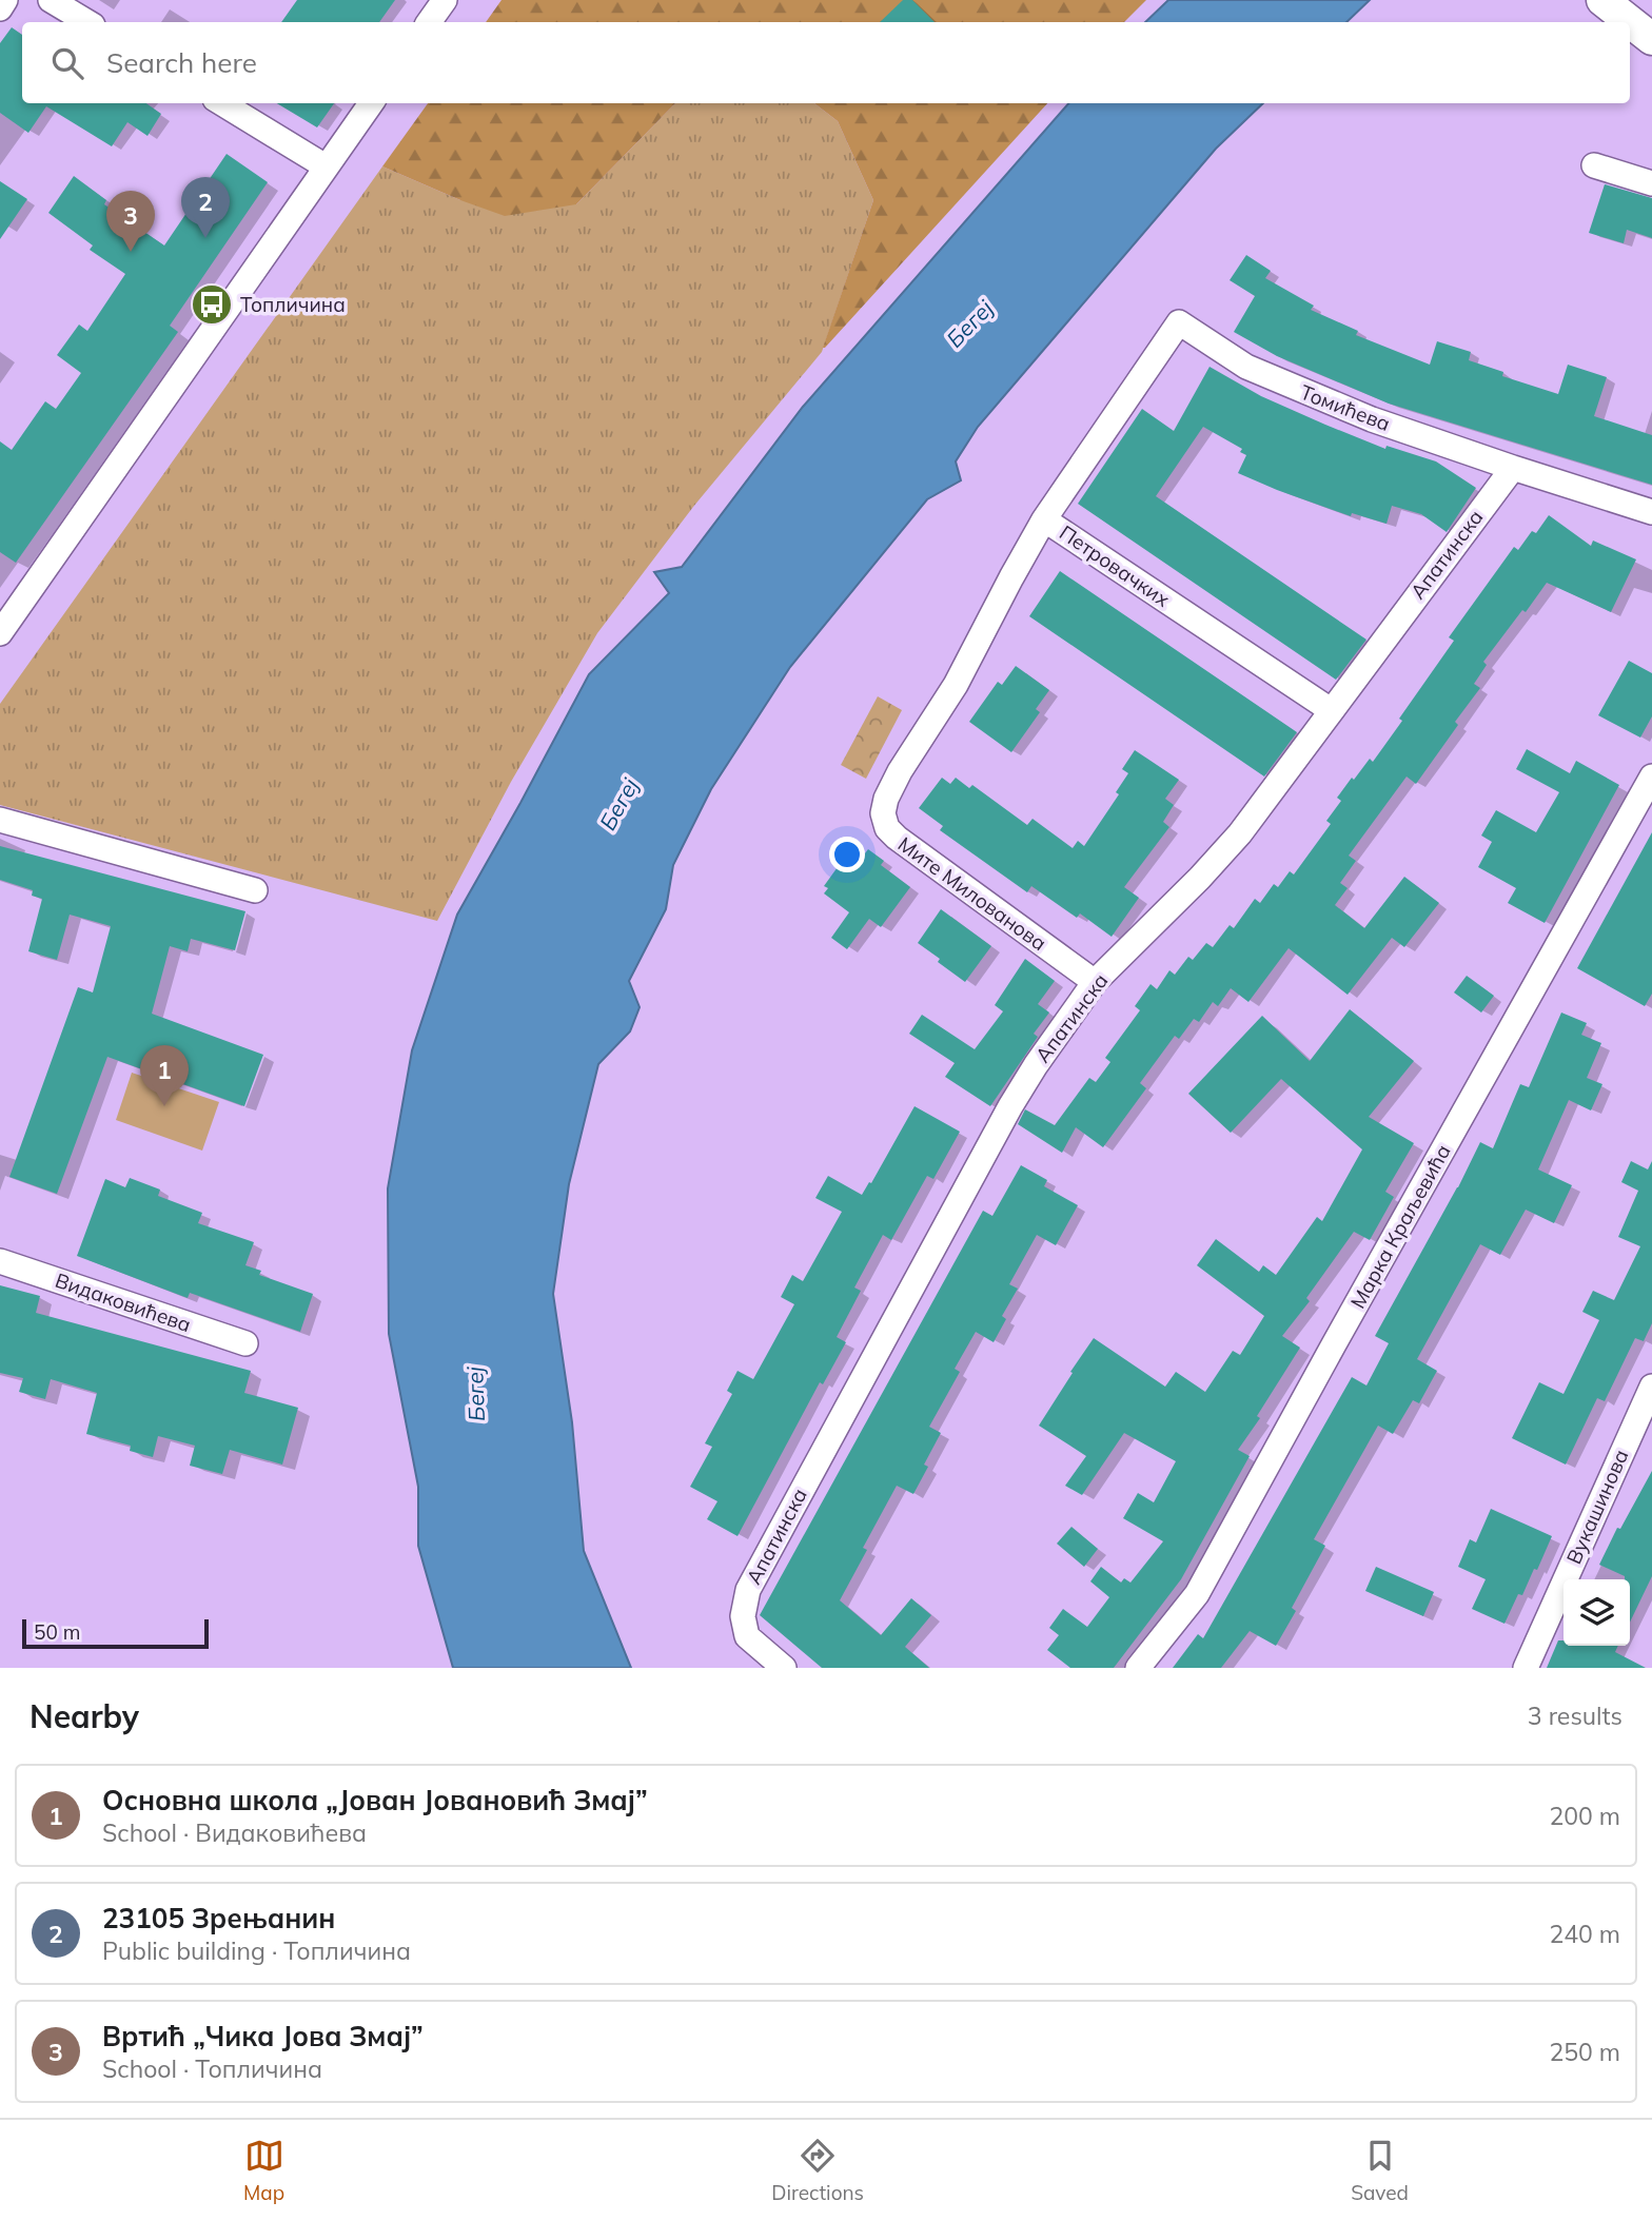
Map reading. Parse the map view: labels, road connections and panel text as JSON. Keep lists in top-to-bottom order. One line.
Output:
{"streets":{"street":["Томићева","Апатинска","Петровачких","Мите Милованова","Марка Краљевића","Видаковићева","Вукашинова"]},"crossings":[["Томићева","Апатинска"],["Томићева","Петровачких"],["Апатинска","Петровачких"],["Апатинска","Мите Милованова"],["Петровачких","Мите Милованова"]],"water":["Бегеј"],"places":{"bus stop":["Топличина"]},"scale_bar":"50 m","page":{"search":"Search here","pins":["2","3","1"],"scale":"50 m","heading":["Nearby","3 results"],"list":[{"mark":"1","name":"Основна школа „Јован Јовановић Змај”","note":"School · Видаковићева","value":"200 m"},{"mark":"2","name":"23105 Зрењанин","note":"Public building · Топличина","value":"240 m"},{"mark":"3","name":"Вртић „Чика Јова Змај”","note":"School · Топличина","value":"250 m"}],"nav":["Map","Directions","Saved"]}}
